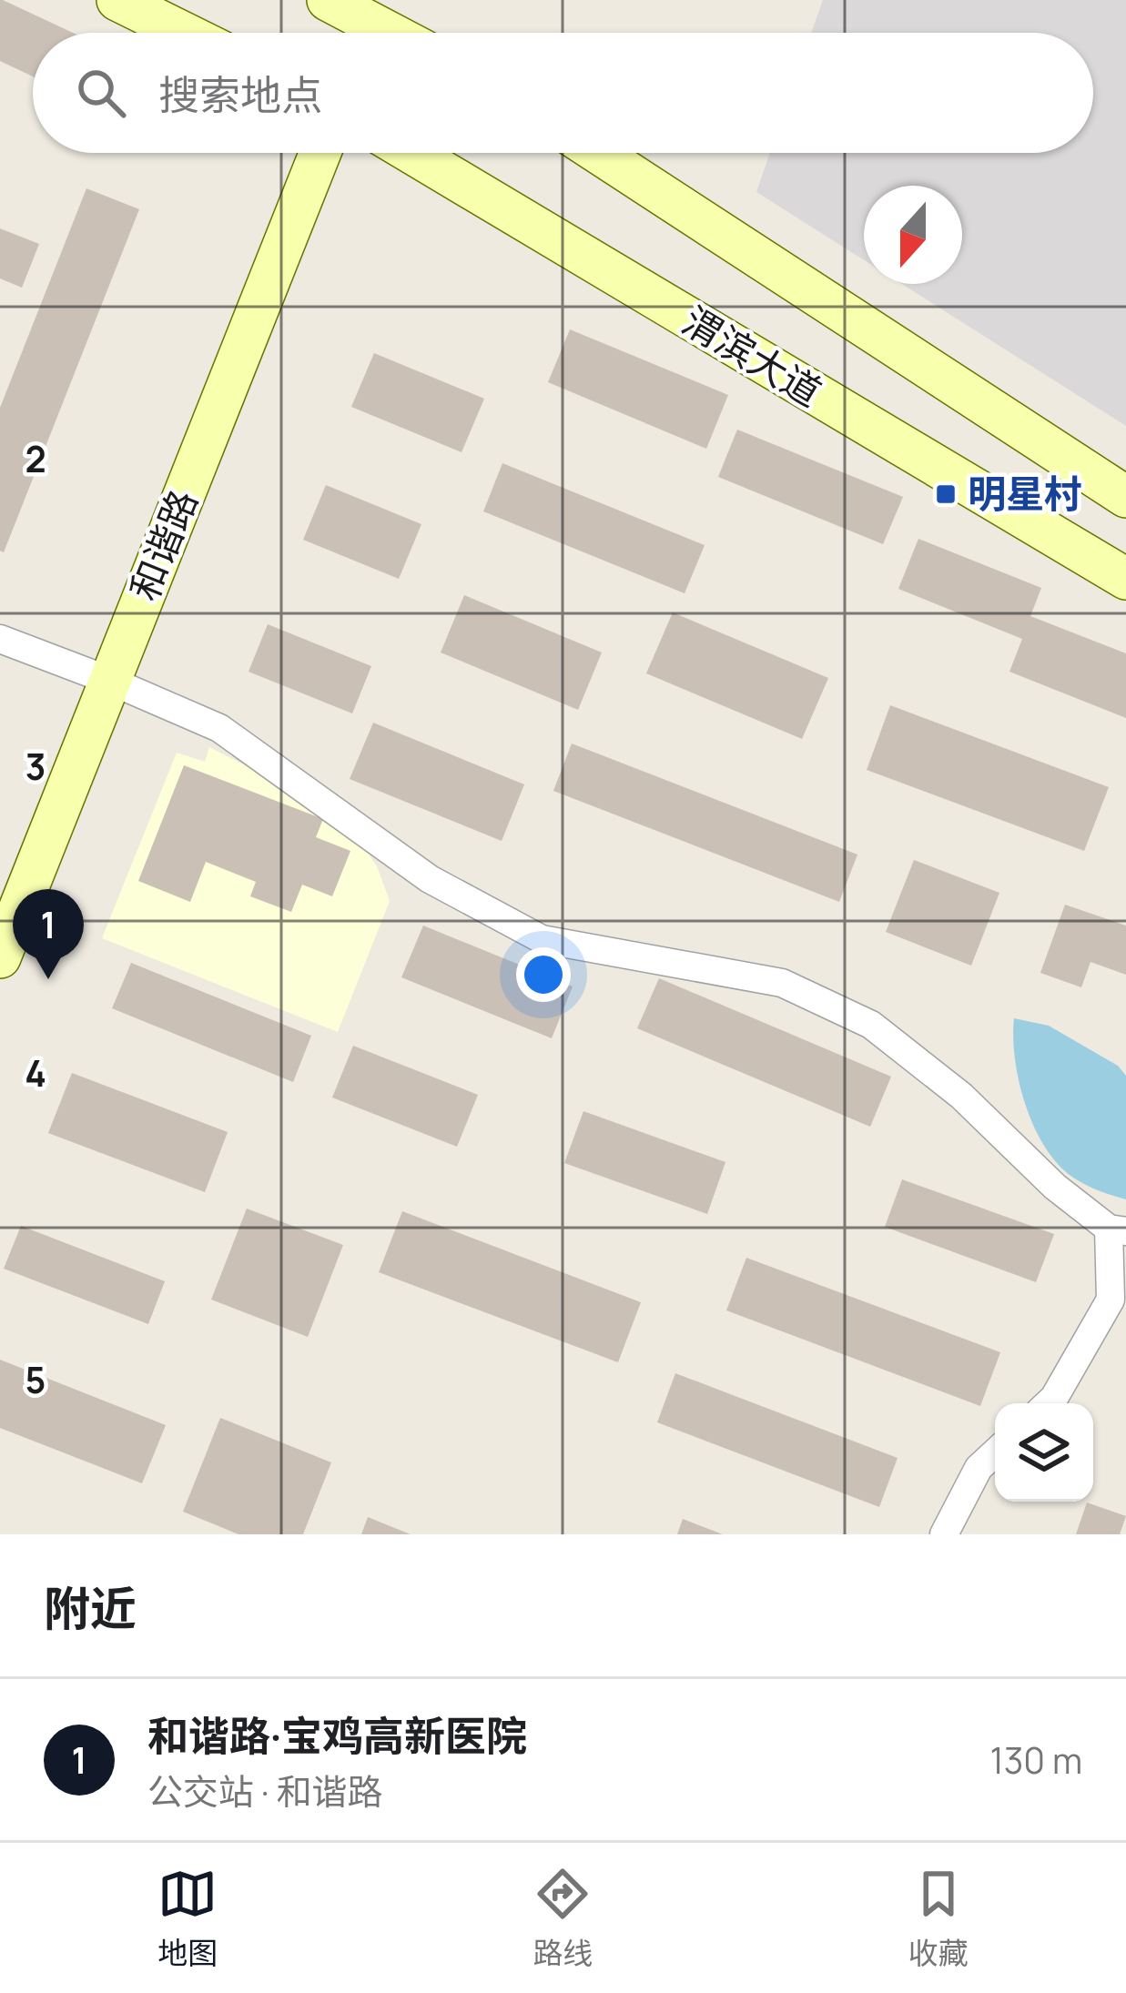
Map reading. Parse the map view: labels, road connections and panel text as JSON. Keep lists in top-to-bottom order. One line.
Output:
{"streets":{"main road":["渭滨大道","和谐路"]},"places":{"transit":["明星村"]},"north":"bottom","page":{"search":"搜索地点","pins":"1","heading":"附近","list":[{"mark":"1","name":"和谐路·宝鸡高新医院","note":"公交站 · 和谐路","value":"130 m"}],"nav":["地图","路线","收藏"]},"grid":{"rows":["2","3","4","5"]}}
